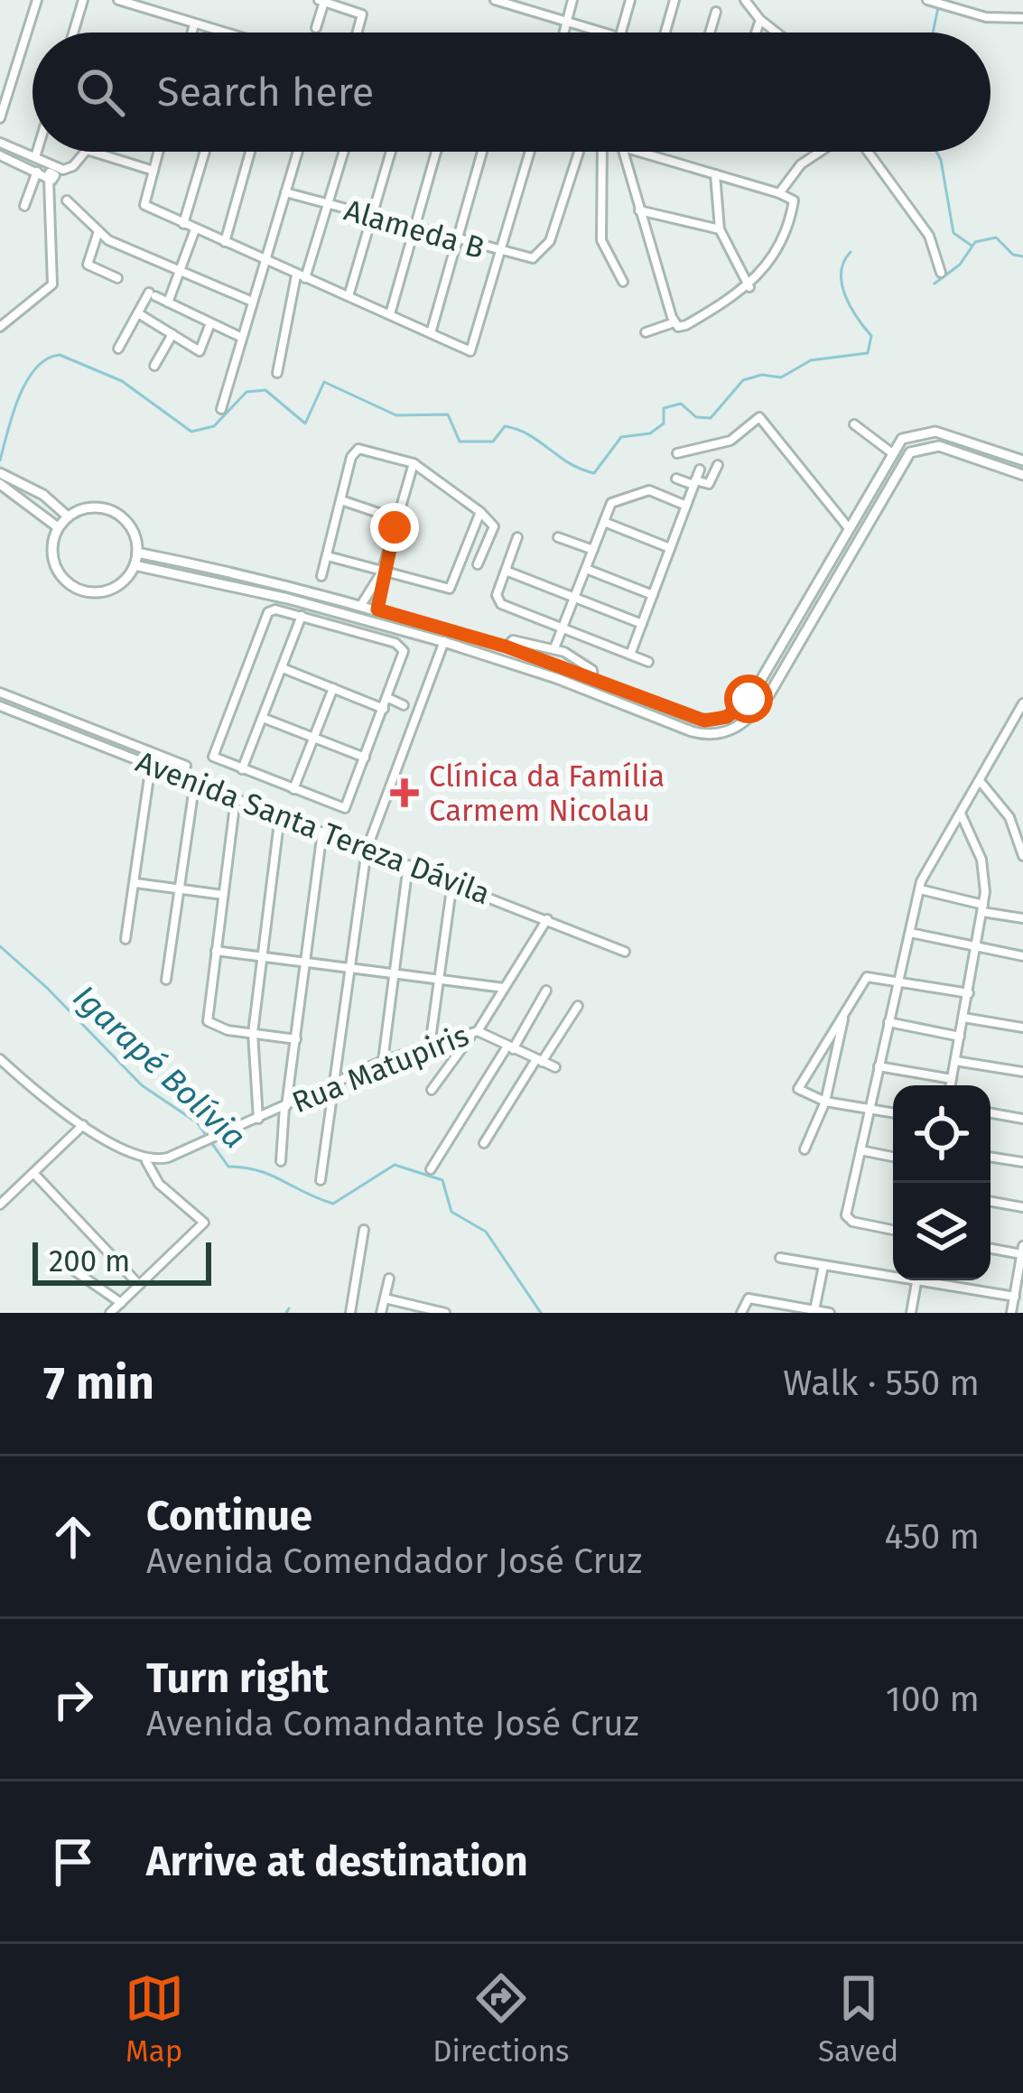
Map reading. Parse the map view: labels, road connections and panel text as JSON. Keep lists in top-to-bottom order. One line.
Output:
{"streets":{"street":["Alameda B","Avenida Santa Tereza Dávila","Rua Matupiris"]},"crossings":[["Avenida Santa Tereza Dávila","Rua Matupiris"]],"water":["Igarapé Bolívia"],"places":{"health":["Clínica da Família Carmem Nicolau"]},"scale_bar":"200 m","page":{"search":"Search here","scale":"200 m","heading":["7 min","Walk · 550 m"],"list":[["Continue","Avenida Comendador José Cruz","450 m"],["Turn right","Avenida Comandante José Cruz","100 m"],"Arrive at destination"],"nav":["Map","Directions","Saved"]}}
